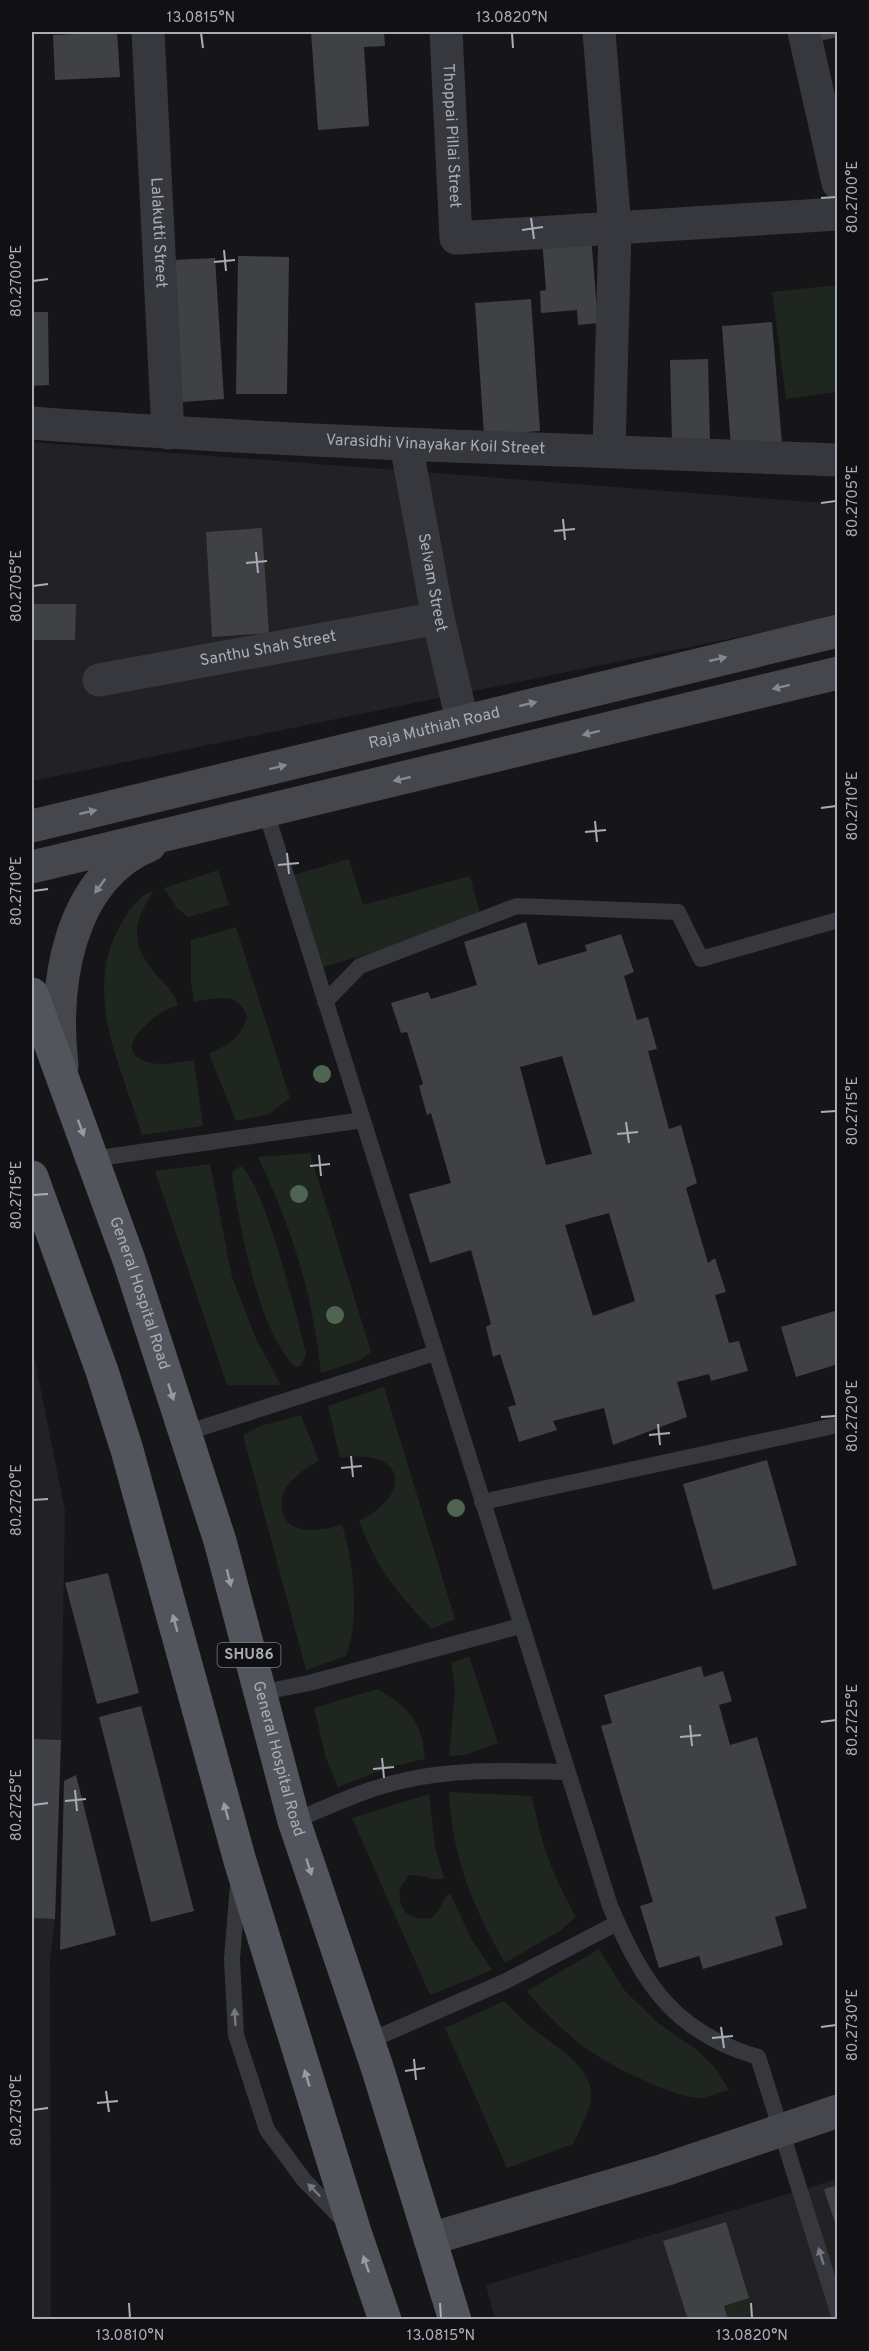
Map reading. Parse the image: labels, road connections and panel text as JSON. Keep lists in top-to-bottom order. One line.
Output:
{"streets":{"main road":["Raja Muthiah Road","General Hospital Road","SHU86"],"street":["Thoppai Pillai Street","Lalakutti Street","Varasidhi Vinayakar Koil Street","Selvam Street","Santhu Shah Street"]},"crossings":[["Lalakutti Street","Varasidhi Vinayakar Koil Street"],["Varasidhi Vinayakar Koil Street","Selvam Street"],["Selvam Street","Santhu Shah Street"],["Selvam Street","Raja Muthiah Road"]],"coordinates":["13.0815°N","13.0820°N","80.2700°E","80.2705°E","80.2710°E","80.2715°E","80.2720°E","80.2725°E","80.2730°E","13.0810°N"]}
